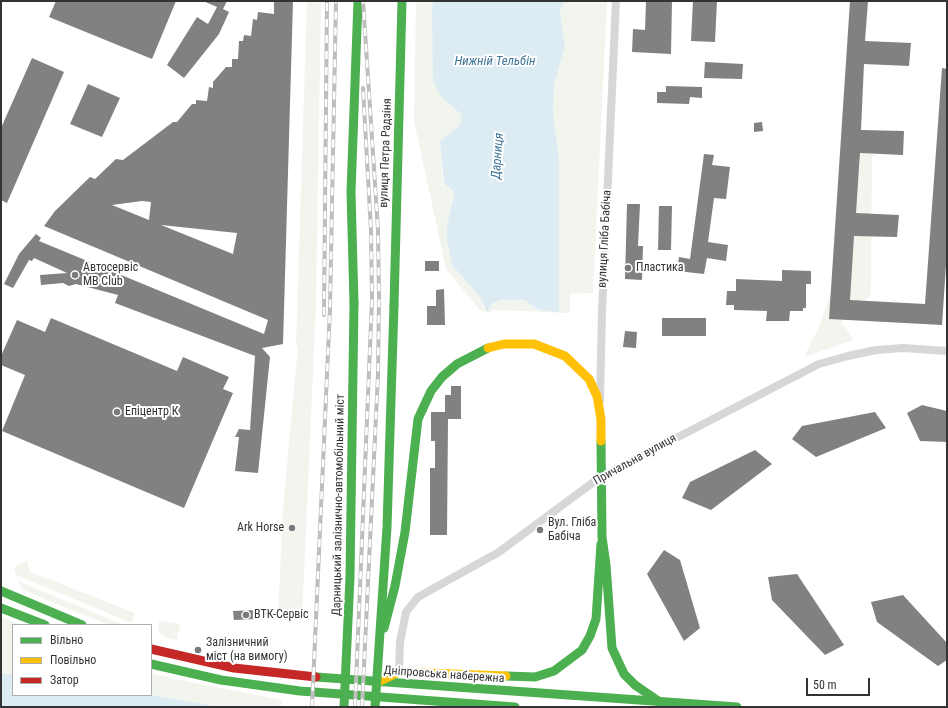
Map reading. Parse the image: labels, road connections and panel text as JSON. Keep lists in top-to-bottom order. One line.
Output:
{"streets":{"main road":["вулиця Петра Радзіня","Дарницький залізнично-автомобільний міст","Дніпровська набережна"],"street":["вулиця Гліба Бабіча","Причальна вулиця"]},"crossings":[["вулиця Гліба Бабіча","Причальна вулиця"]],"water":["Нижній Тельбін","Дарниця"],"places":["Пластика","Автосервіс MB Club","Епіцентр К","Ark Horse","Вул. Гліба Бабіча","ВТК-Сервіс","Залізничний міст (на вимогу)"],"legend":["Вільно","Повільно","Затор"],"scale_bar":"50 m"}
